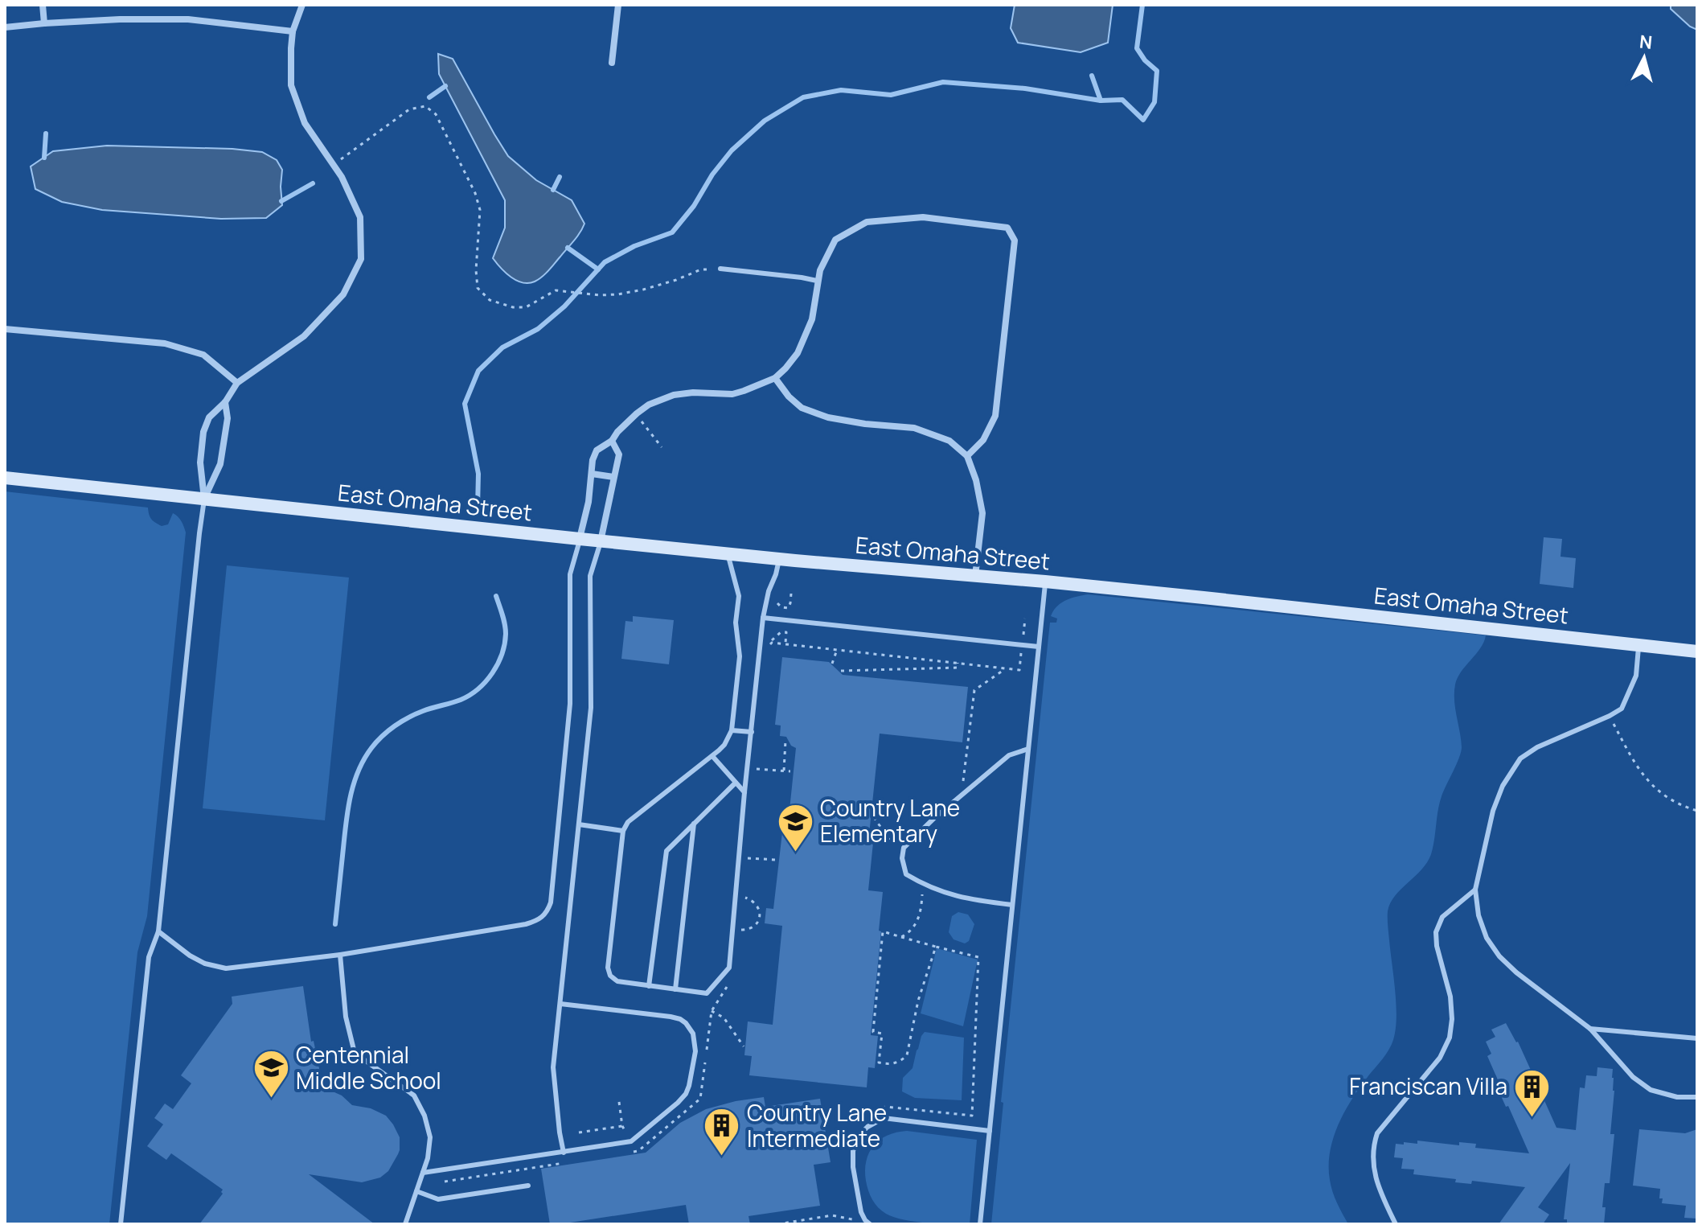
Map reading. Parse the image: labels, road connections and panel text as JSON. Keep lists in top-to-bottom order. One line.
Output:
{"streets":{"main road":["East Omaha Street"]},"places":{"school or university":["Country Lane Elementary","Centennial Middle School"],"building":["Franciscan Villa","Country Lane Intermediate"]},"north":"top"}
